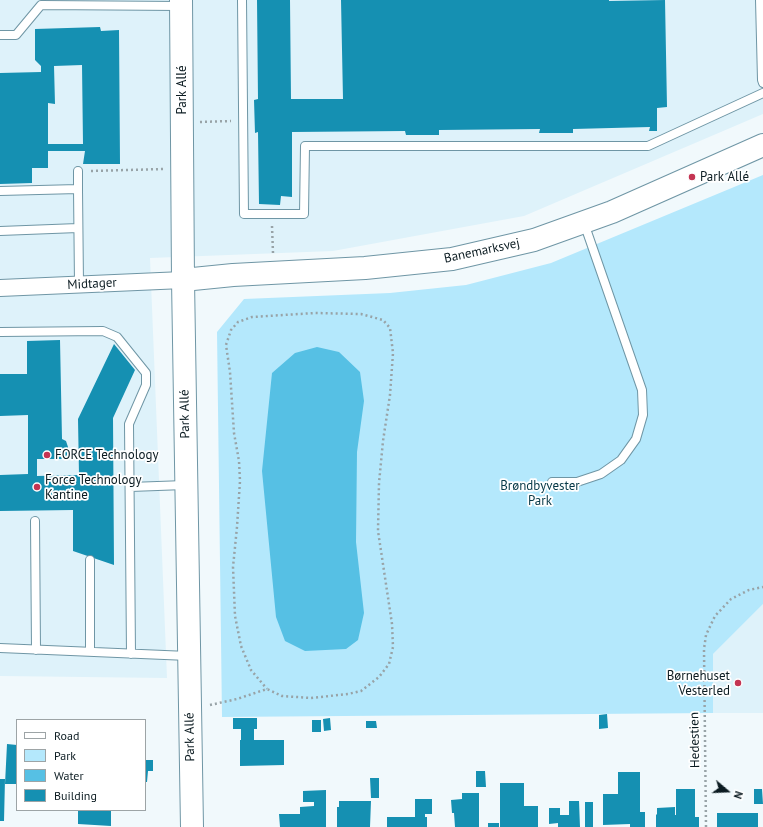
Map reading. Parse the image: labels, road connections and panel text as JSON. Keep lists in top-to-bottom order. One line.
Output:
{"streets":{"street":["Park Allé","Banemarksvej","Midtager"],"path":["Hedestien"]},"crossings":[["Park Allé","Banemarksvej"],["Park Allé","Midtager"],["Banemarksvej","Midtager"]],"parks":["Brøndbyvester Park"],"places":["Park Allé","FORCE Technology","Force Technology Kantine","Børnehuset Vesterled"],"legend":["Road","Park","Water","Building"],"north":"right"}
